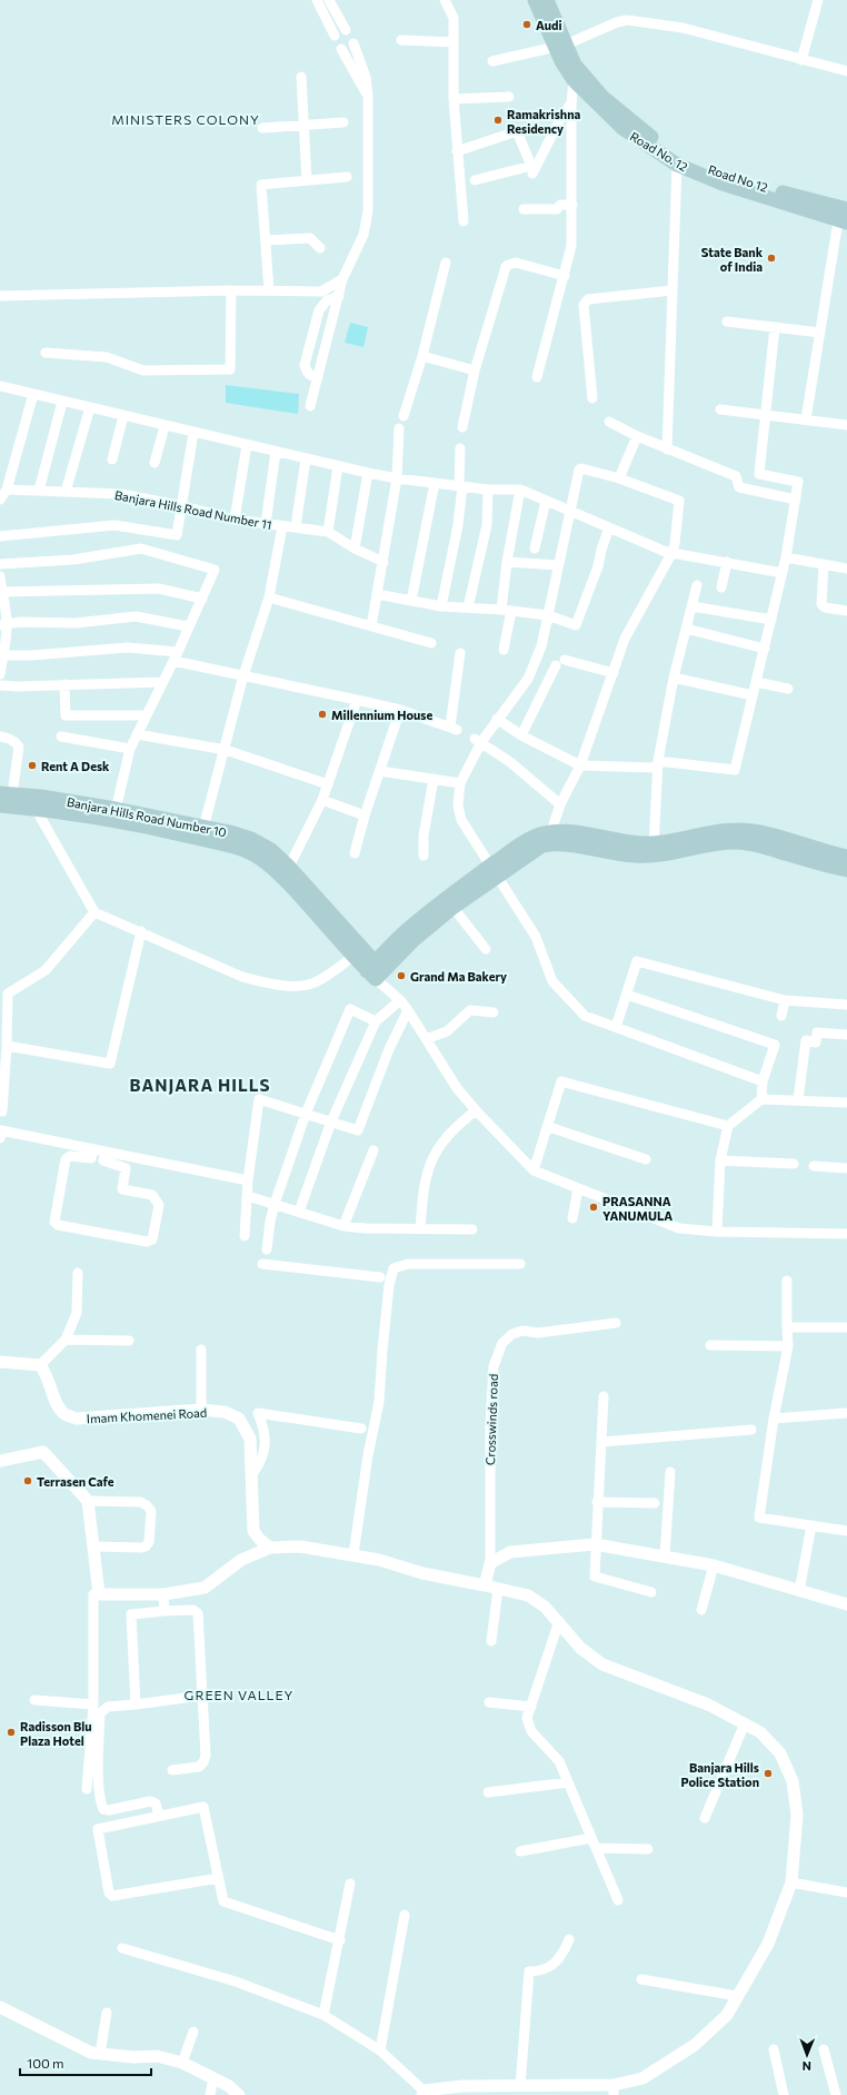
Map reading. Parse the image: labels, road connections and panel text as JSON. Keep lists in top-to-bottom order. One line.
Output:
{"streets":{"main road":["Road No. 12","Road No 12","Banjara Hills Road Number 10"],"street":["Banjara Hills Road Number 11","Imam Khomenei Road","Crosswinds road"]},"crossings":[["Road No. 12","Road No 12"],["Banjara Hills Road Number 11","Banjara Hills Road Number 10"]],"districts":["MINISTERS COLONY","BANJARA HILLS","GREEN VALLEY"],"places":["Audi","Ramakrishna Residency","State Bank of India","Millennium House","Rent A Desk","Grand Ma Bakery","PRASANNA YANUMULA","Terrasen Cafe","Radisson Blu Plaza Hotel","Banjara Hills Police Station"],"scale_bar":"100 m","north":"bottom"}
